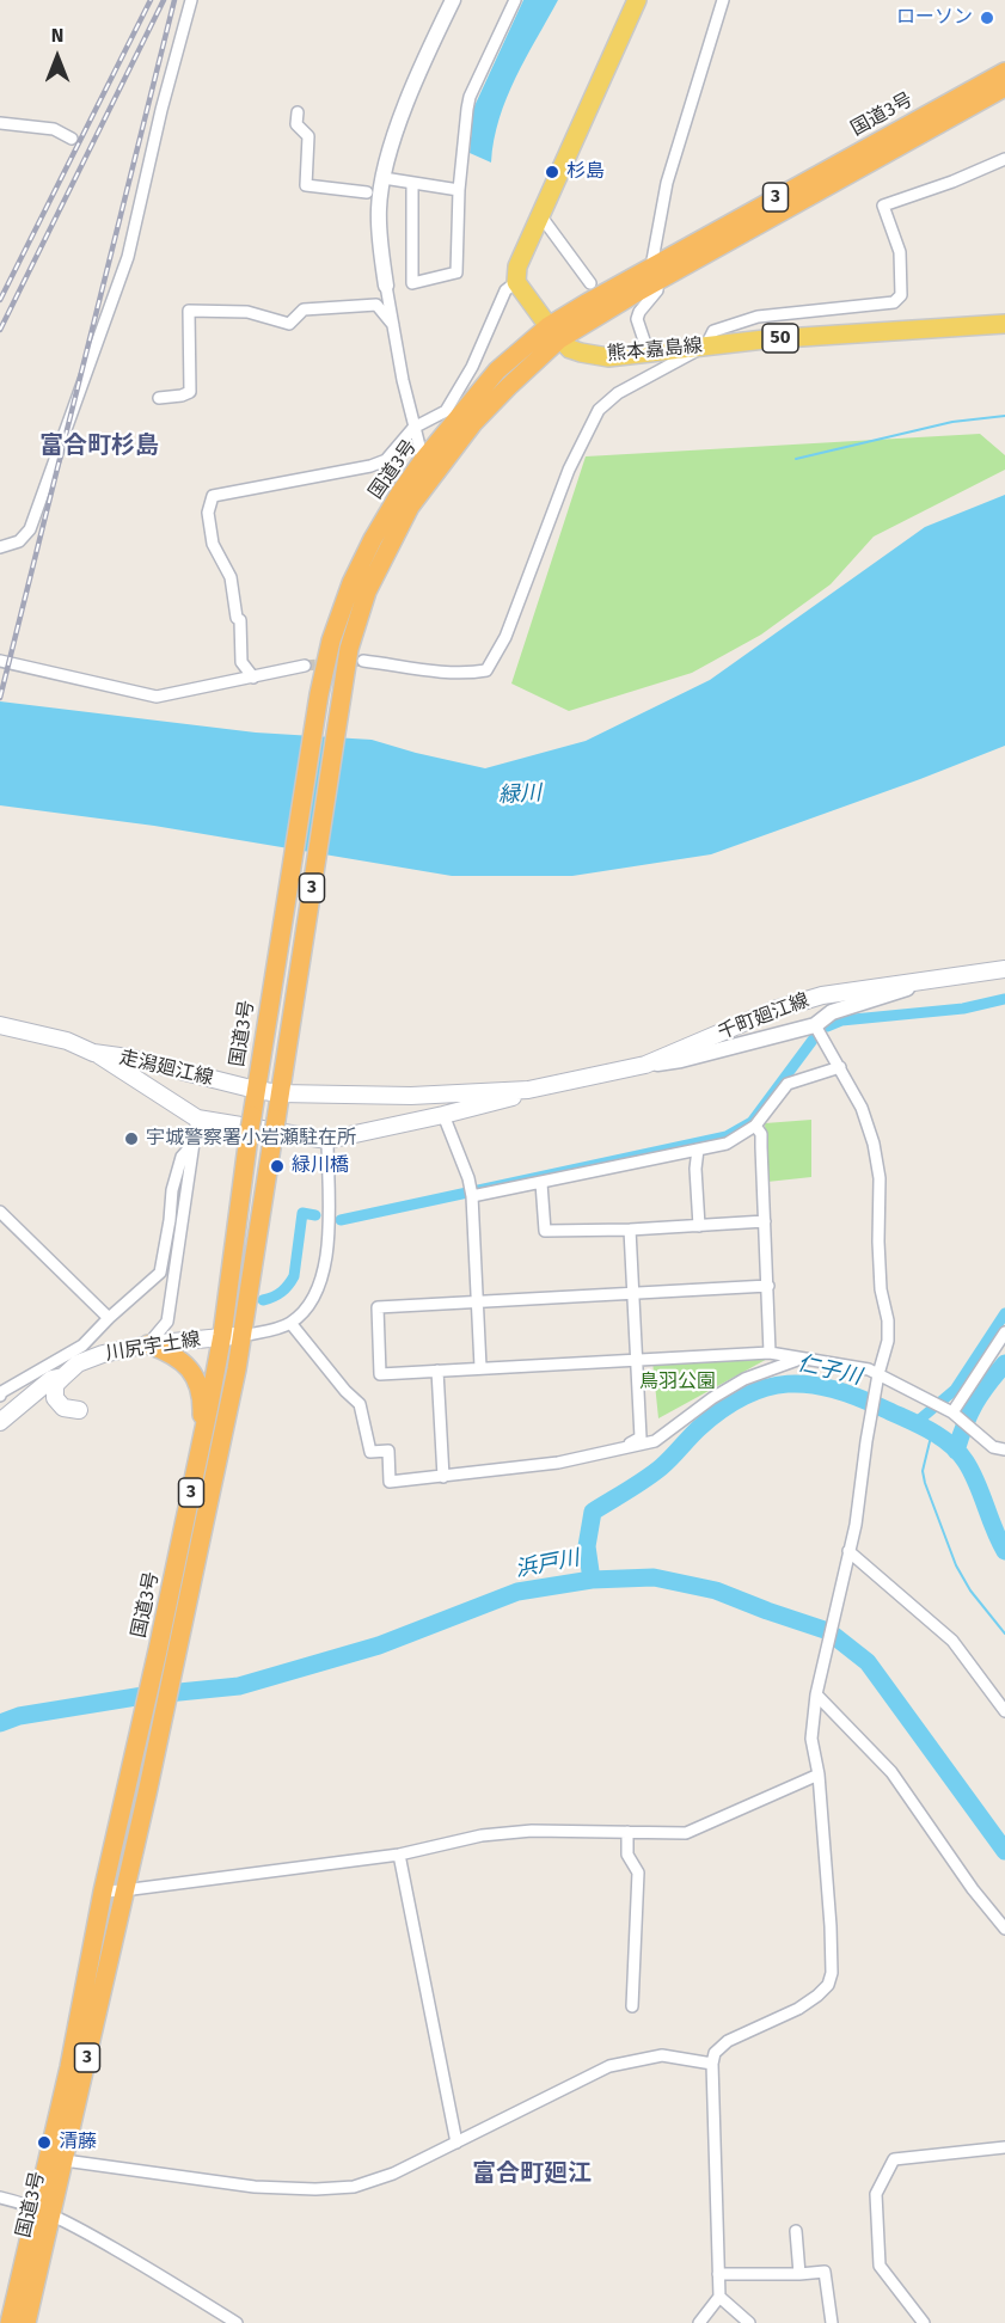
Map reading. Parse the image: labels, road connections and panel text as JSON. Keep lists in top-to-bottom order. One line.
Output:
{"streets":{"highway":["国道3号","3"],"main road":["50","熊本嘉島線","千町廻江線","走潟廻江線","川尻宇土線"]},"crossings":[["国道3号","熊本嘉島線"],["国道3号","千町廻江線"],["国道3号","走潟廻江線"],["国道3号","川尻宇土線"],["千町廻江線","走潟廻江線"]],"districts":["富合町杉島","富合町廻江"],"water":["緑川","仁子川","浜戸川"],"parks":["鳥羽公園"],"places":["ローソン","杉島","宇城警察署小岩瀬駐在所","緑川橋","清藤"],"north":"top"}
